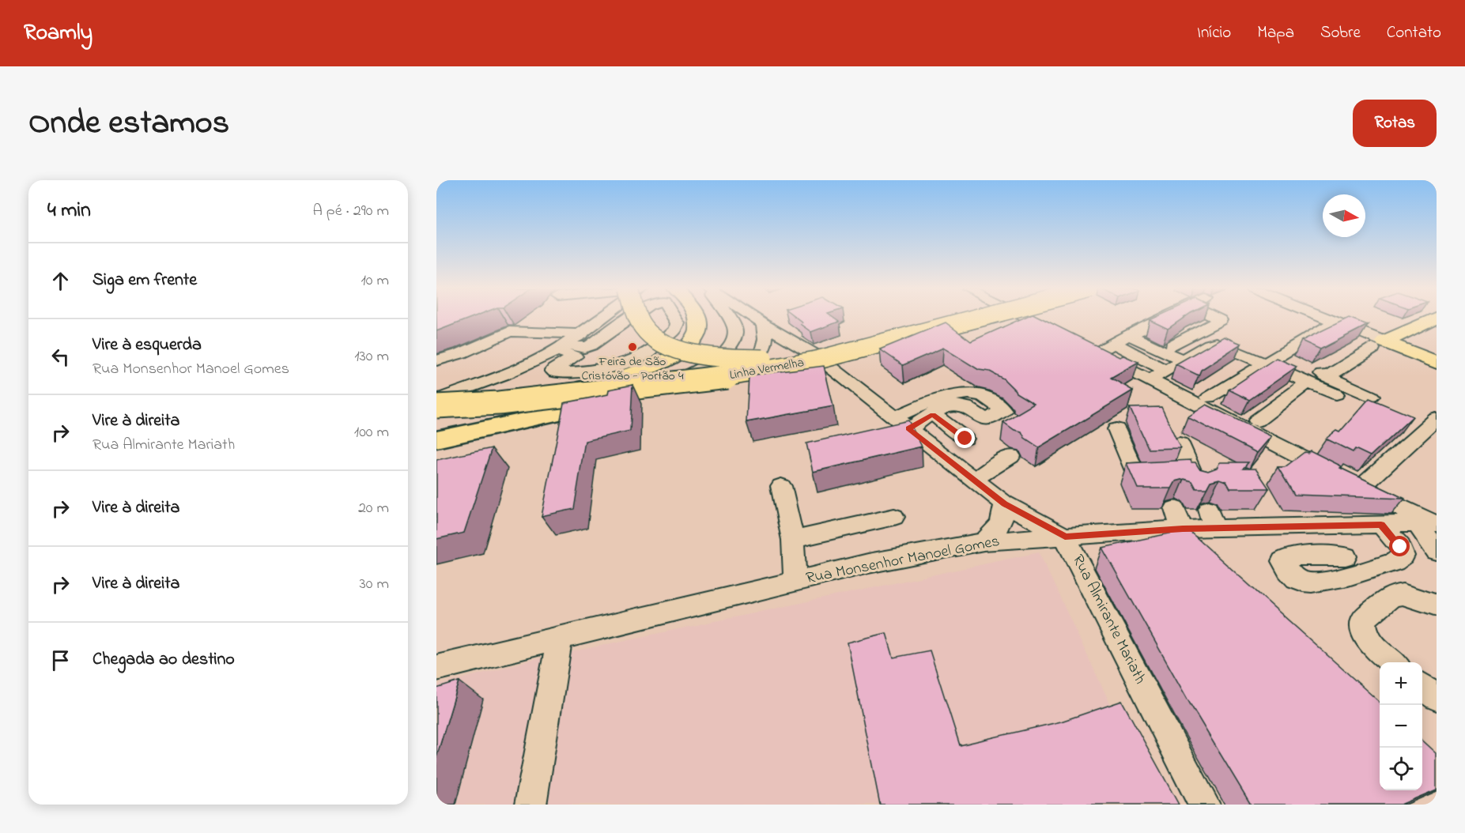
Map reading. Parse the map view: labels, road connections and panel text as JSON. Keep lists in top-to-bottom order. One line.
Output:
{"streets":{"highway":["Linha Vermelha"],"street":["Rua Monsenhor Manoel Gomes","Rua Almirante Mariath"]},"crossings":[["Linha Vermelha","Rua Almirante Mariath"],["Rua Monsenhor Manoel Gomes","Rua Almirante Mariath"]],"places":["Feira de São Cristóvão - Portão 4"],"north":"right","page":{"header":"Roamly","nav":["Início","Mapa","Sobre","Contato"],"title":"Onde estamos","buttons":"Rotas","heading":["4 min","A pé · 290 m"],"list":[["Siga em frente","10 m"],["Vire à esquerda","Rua Monsenhor Manoel Gomes","130 m"],["Vire à direita","Rua Almirante Mariath","100 m"],["Vire à direita","20 m"],["Vire à direita","30 m"],"Chegada ao destino"],"map_buttons":["+","−"]}}
